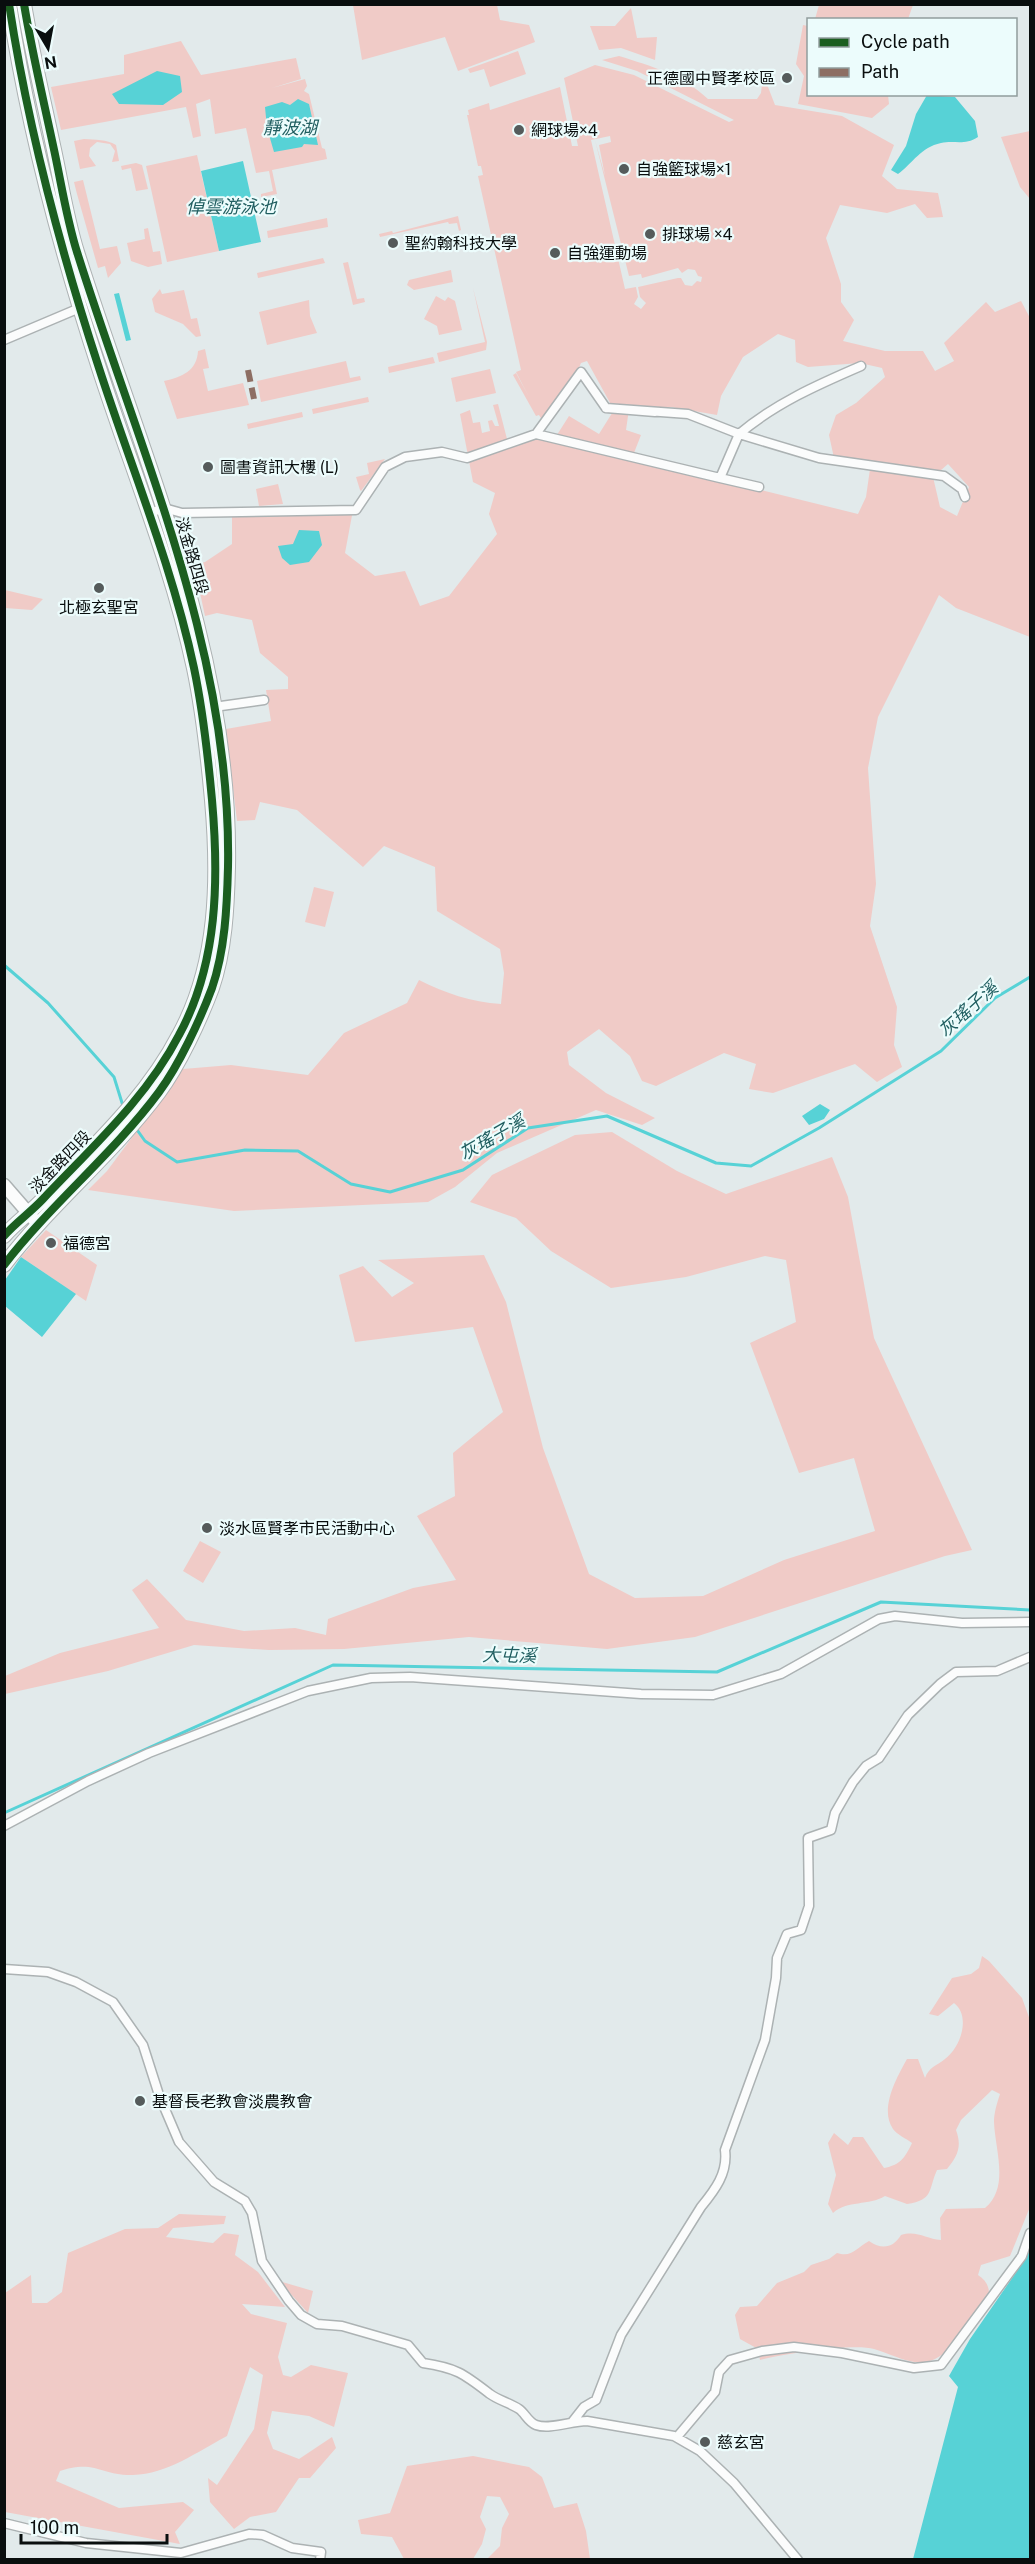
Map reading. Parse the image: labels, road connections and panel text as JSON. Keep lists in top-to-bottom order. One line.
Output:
{"streets":{"main road":["淡金路四段"]},"water":["靜波湖","倬雲游泳池","灰瑤子溪","大屯溪"],"places":["正德國中賢孝校區","網球場×4","自強籃球場×1","排球場 ×4","聖約翰科技大學","自強運動場","圖書資訊大樓 (L)","北極玄聖宮","福德宮","淡水區賢孝市民活動中心","基督長老教會淡農教會","慈玄宮"],"legend":["Cycle path","Path"],"scale_bar":"100 m","north":"bottom"}
